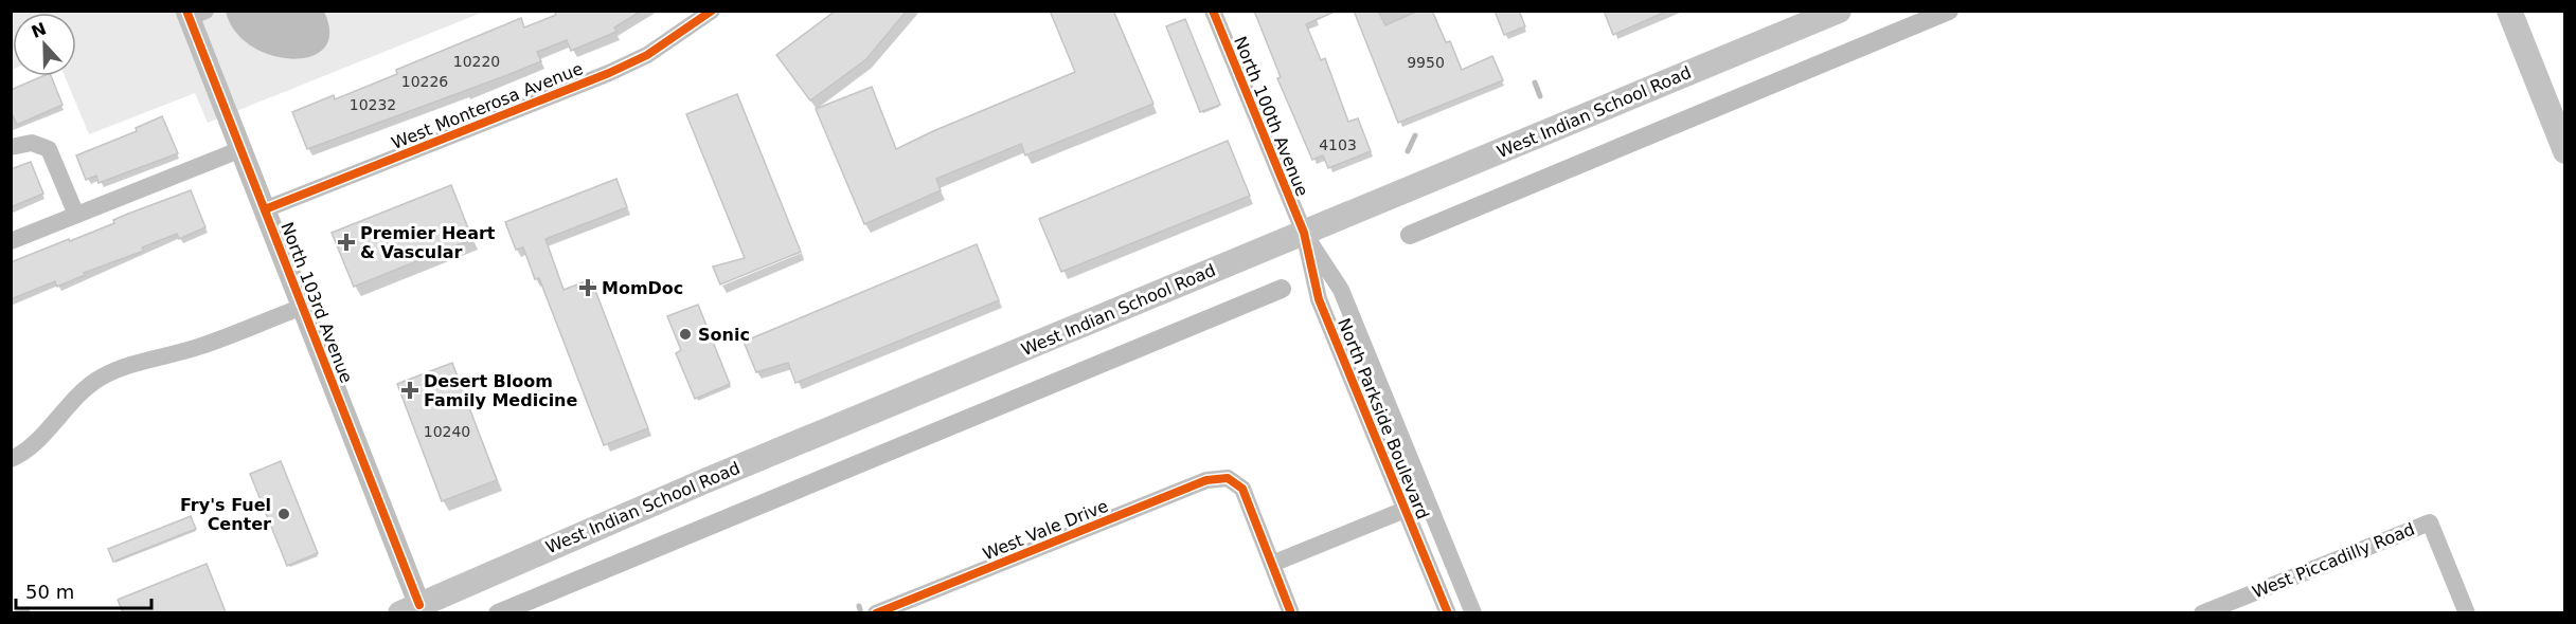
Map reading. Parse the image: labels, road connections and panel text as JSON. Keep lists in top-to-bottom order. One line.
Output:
{"streets":{"main road":["West Indian School Road"],"street":["West Monterosa Avenue","North 100th Avenue","North 103rd Avenue","North Parkside Boulevard","West Vale Drive","West Piccadilly Road"]},"crossings":[["West Monterosa Avenue","North 103rd Avenue"],["West Indian School Road","North 100th Avenue"],["West Indian School Road","North 103rd Avenue"],["West Indian School Road","North Parkside Boulevard"],["North 100th Avenue","North Parkside Boulevard"]],"places":{"health":["Premier Heart & Vascular","MomDoc","Desert Bloom Family Medicine"],"other":["Sonic","Fry's Fuel Center"]},"house_numbers":["10220","9950","10226","10232","4103","10240"],"scale_bar":"50 m","north":"top"}
